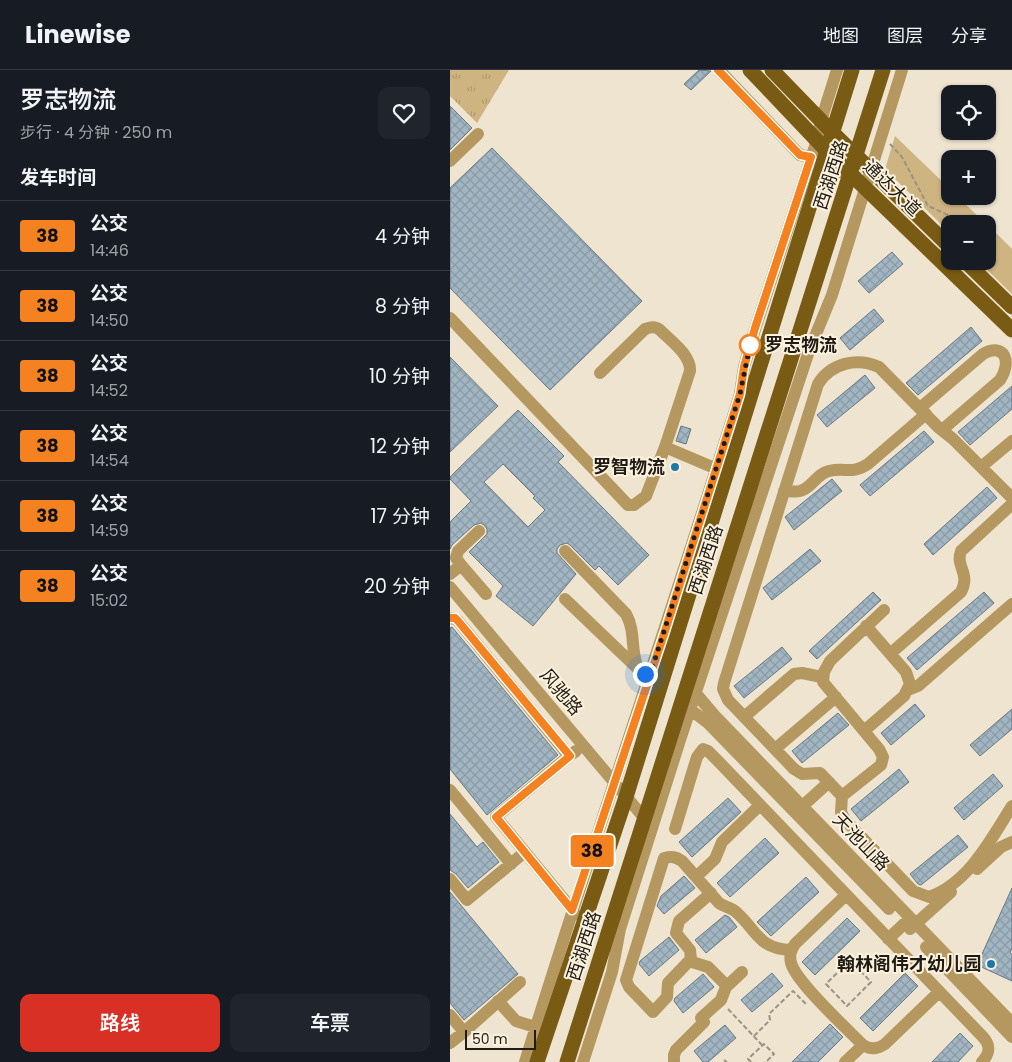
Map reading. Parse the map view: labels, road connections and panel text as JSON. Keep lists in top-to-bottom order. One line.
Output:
{"streets":{"main road":["西湖西路","通达大道"],"street":["风驰路","天池山路"]},"crossings":[["西湖西路","通达大道"],["西湖西路","风驰路"],["西湖西路","天池山路"]],"places":["罗志物流","罗智物流","翰林阁伟才幼儿园"],"lines":["bus line 38"],"scale_bar":"50 m","page":{"header":"Linewise","nav":["地图","图层","分享"],"heading":[["罗志物流","步行 · 4 分钟 · 250 m"],"发车时间"],"on_map":"38","map_buttons":["+","−"],"list":[{"mark":"38","name":"公交","note":"14:46","value":"4 分钟"},{"mark":"38","name":"公交","note":"14:50","value":"8 分钟"},{"mark":"38","name":"公交","note":"14:52","value":"10 分钟"},{"mark":"38","name":"公交","note":"14:54","value":"12 分钟"},{"mark":"38","name":"公交","note":"14:59","value":"17 分钟"},{"mark":"38","name":"公交","note":"15:02","value":"20 分钟"}],"buttons":["路线","车票"],"scale":"50 m"}}
